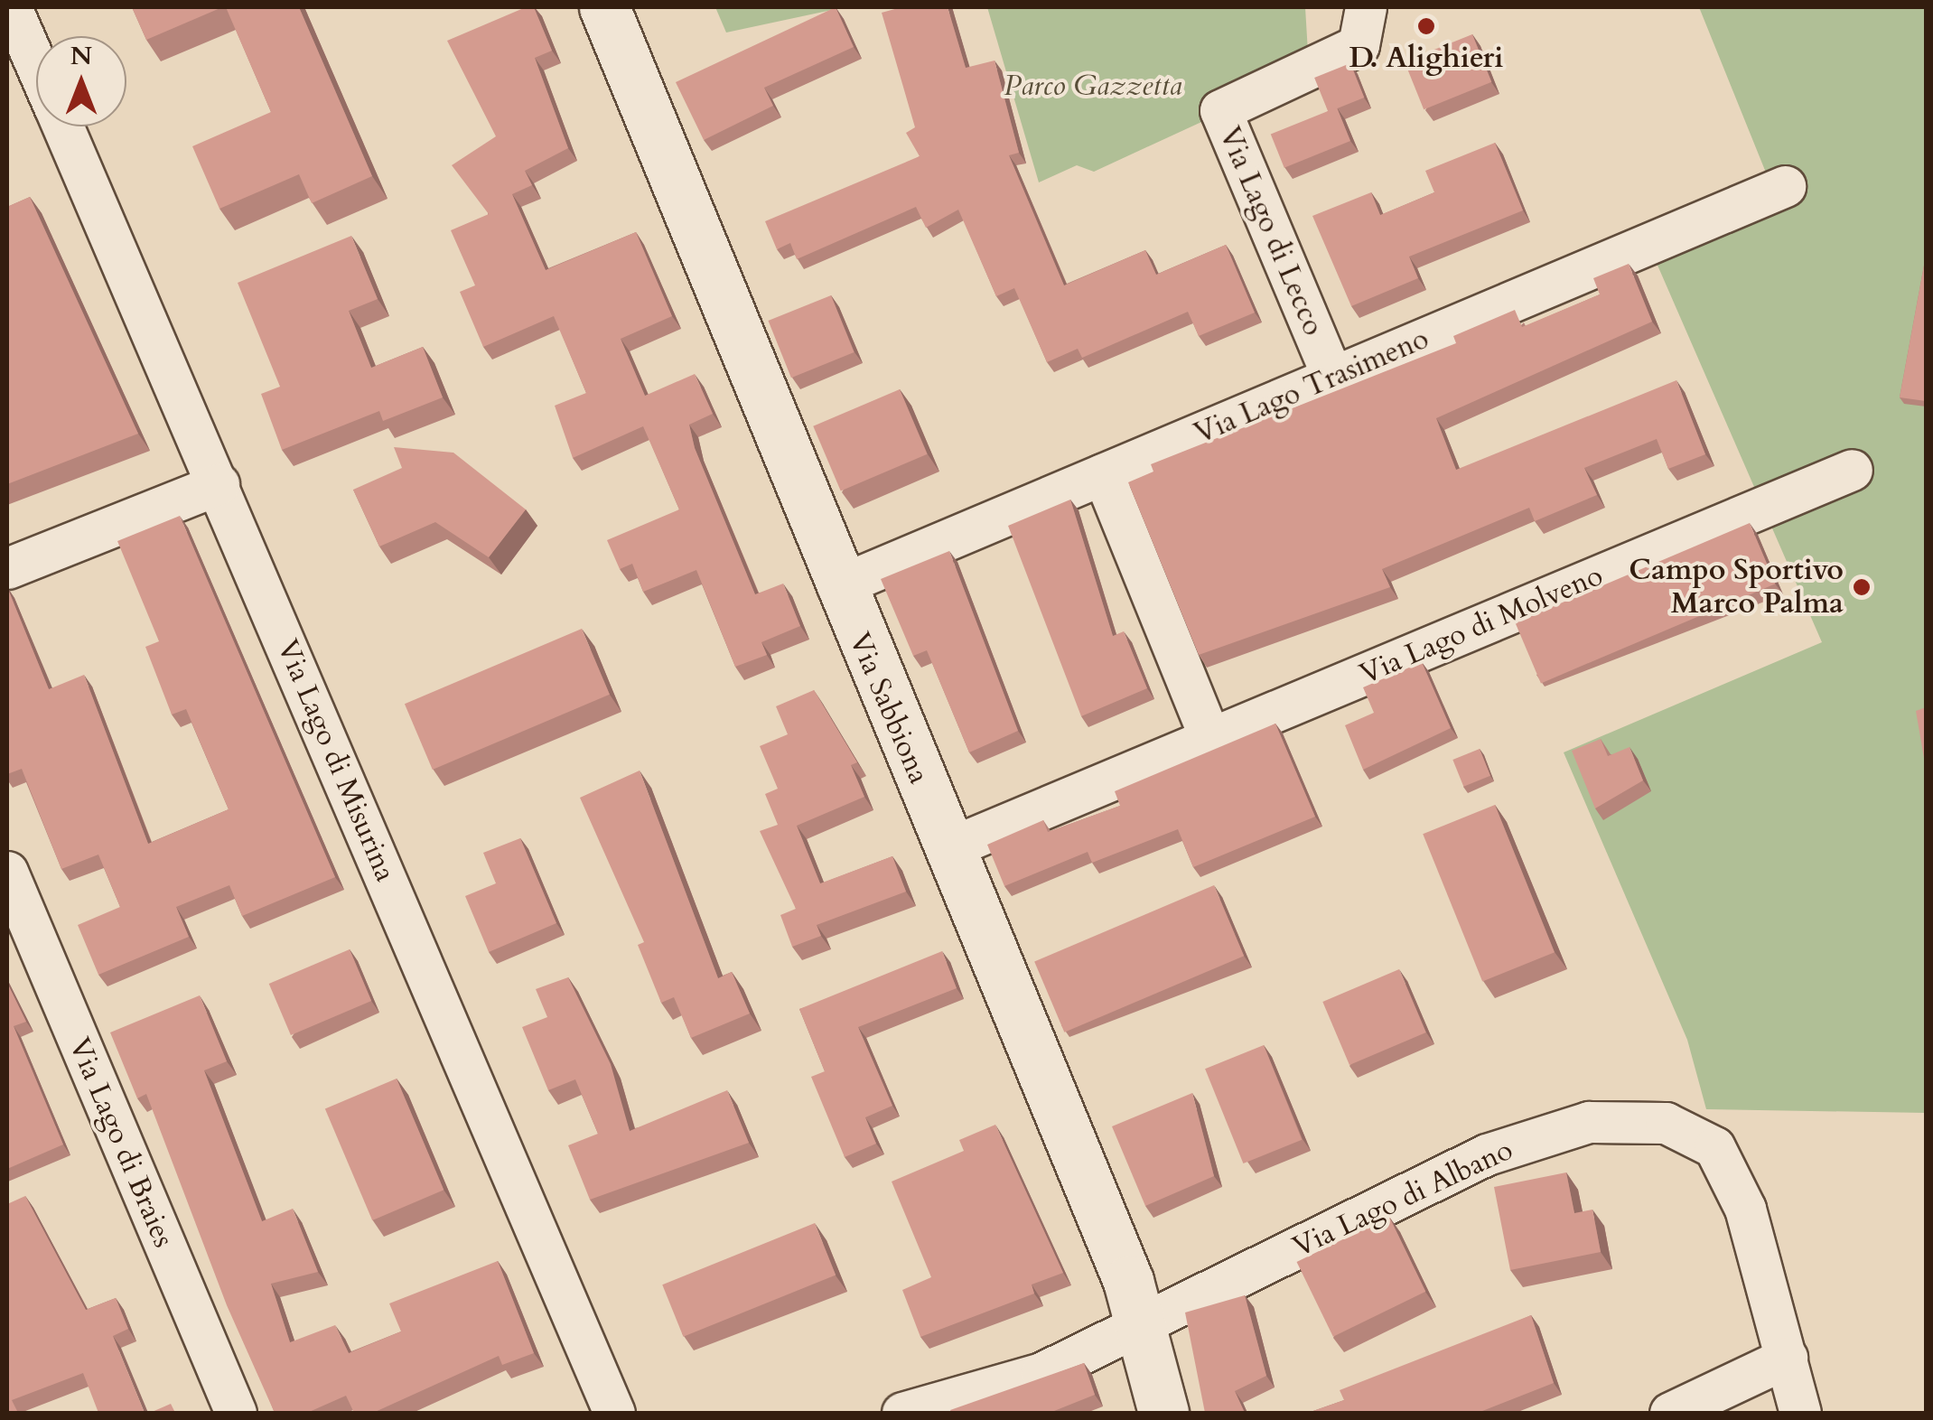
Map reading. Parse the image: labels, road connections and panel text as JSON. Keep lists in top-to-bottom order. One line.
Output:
{"streets":{"street":["Via Lago di Lecco","Via Lago Trasimeno","Via Lago di Molveno","Via Sabbiona","Via Lago di Misurina","Via Lago di Braies","Via Lago di Albano"]},"crossings":[["Via Lago di Lecco","Via Lago Trasimeno"],["Via Lago Trasimeno","Via Sabbiona"],["Via Lago di Molveno","Via Sabbiona"],["Via Sabbiona","Via Lago di Albano"]],"parks":["Parco Gazzetta"],"places":["D. Alighieri","Campo Sportivo Marco Palma"],"north":"top"}
